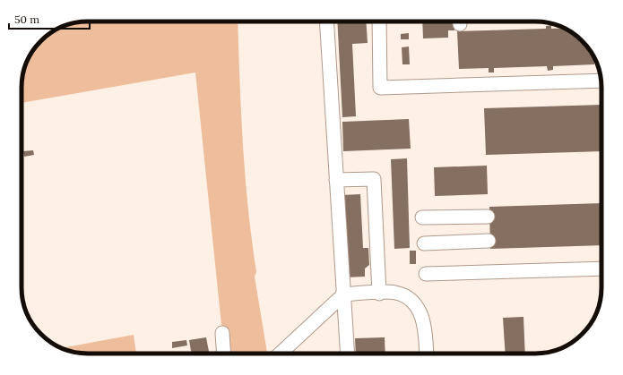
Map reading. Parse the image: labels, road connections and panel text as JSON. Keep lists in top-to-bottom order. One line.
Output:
{"scale_bar":"50 m"}
